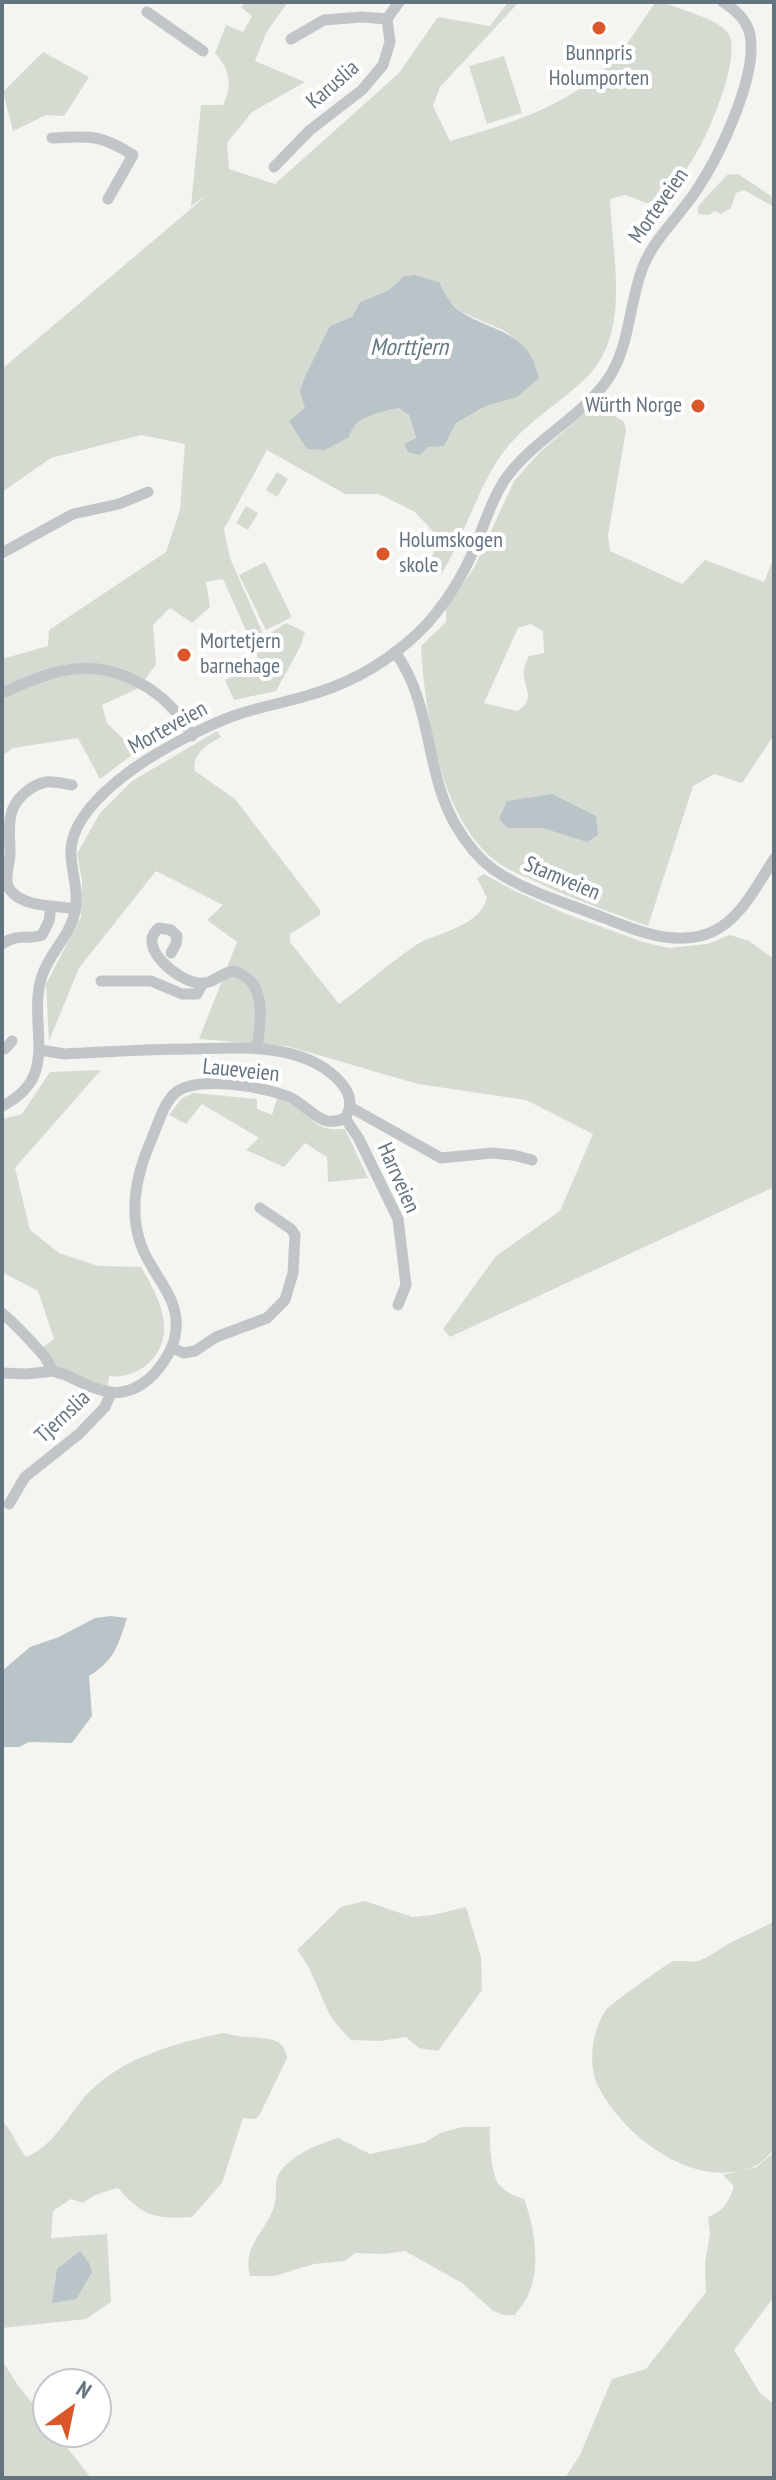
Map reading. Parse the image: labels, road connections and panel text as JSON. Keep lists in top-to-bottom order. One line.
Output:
{"streets":{"street":["Karuslia","Morteveien","Stamveien","Laueveien","Harrveien","Tjernslia"]},"crossings":[["Morteveien","Stamveien"],["Morteveien","Laueveien"],["Laueveien","Harrveien"]],"water":["Morttjern"],"places":["Bunnpris Holumporten","Würth Norge","Holumskogen skole","Mortetjern barnehage"],"north":"top right"}
